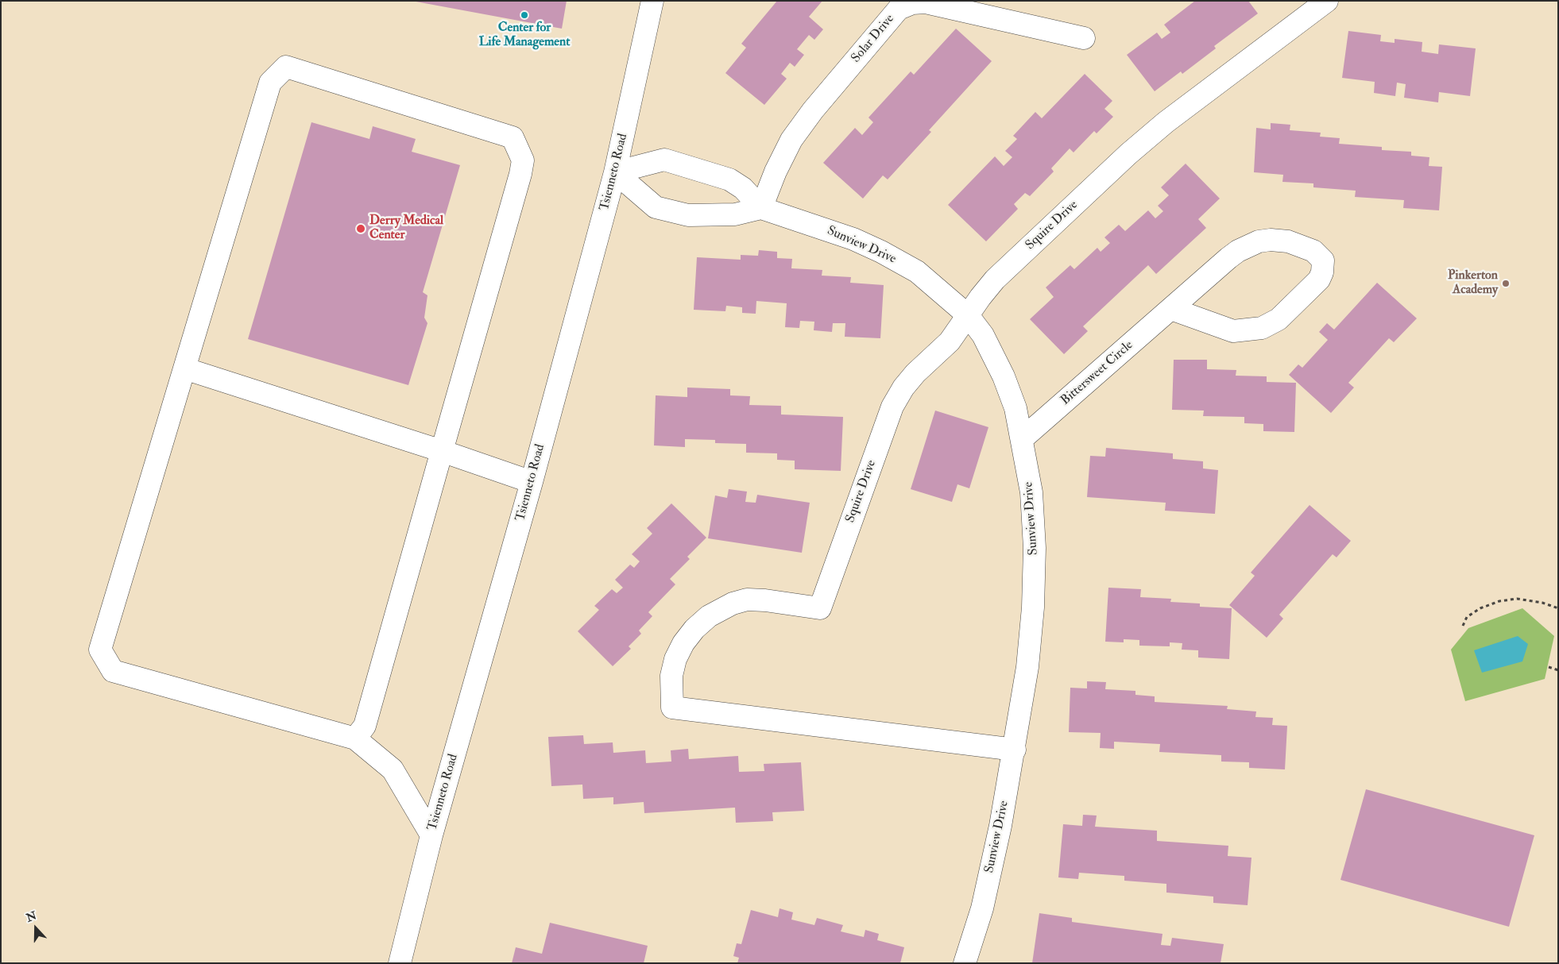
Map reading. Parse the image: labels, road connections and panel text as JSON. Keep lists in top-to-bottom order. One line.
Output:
{"streets":{"street":["Solar Drive","Tsienneto Road","Squire Drive","Sunview Drive","Bittersweet Circle"]},"crossings":[["Solar Drive","Sunview Drive"],["Tsienneto Road","Sunview Drive"],["Squire Drive","Sunview Drive"],["Sunview Drive","Bittersweet Circle"]],"places":["Center for Life Management","Derry Medical Center","Pinkerton Academy"],"north":"top"}
